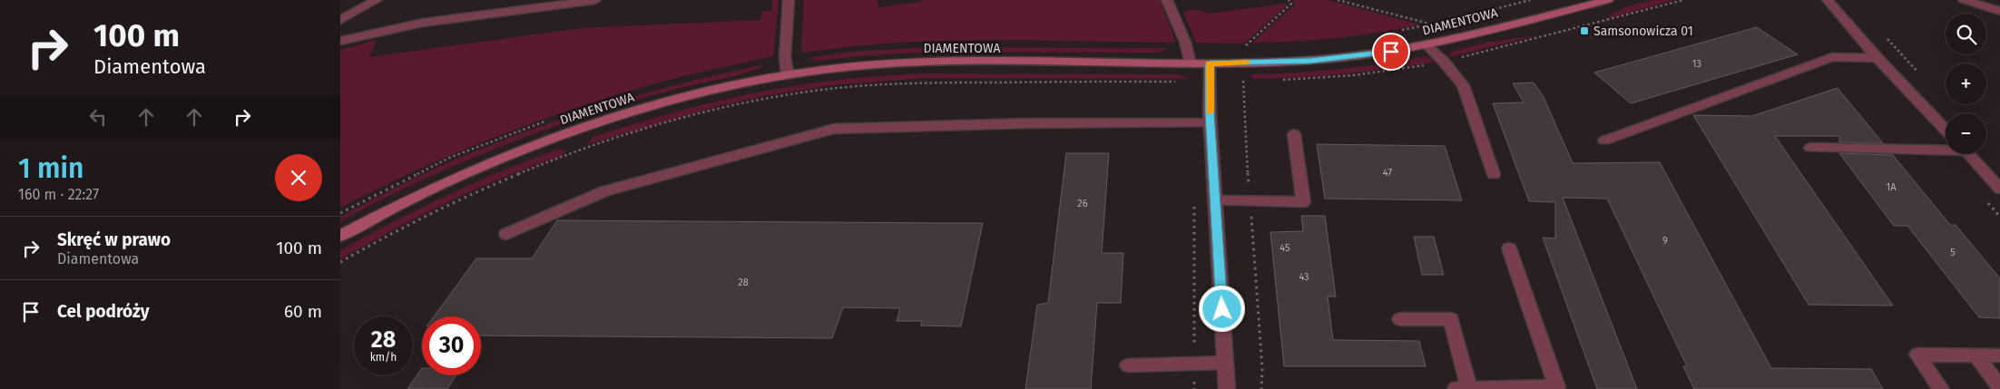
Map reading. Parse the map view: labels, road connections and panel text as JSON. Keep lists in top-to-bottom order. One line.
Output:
{"streets":{"street":["DIAMENTOWA"]},"places":{"transit":["Samsonowicza 01"]},"house_numbers":["13","47","1A","26","9","45","5","43","28"],"page":{"turn":["100 m","Diamentowa"],"map_buttons":["+","−"],"heading":["1 min","160 m · 22:27"],"list":[{"name":"Skręć w prawo","note":"Diamentowa","value":"100 m"},{"name":"Cel podróży","value":"60 m"}],"speed":"28 km/h","limit":"30"}}
